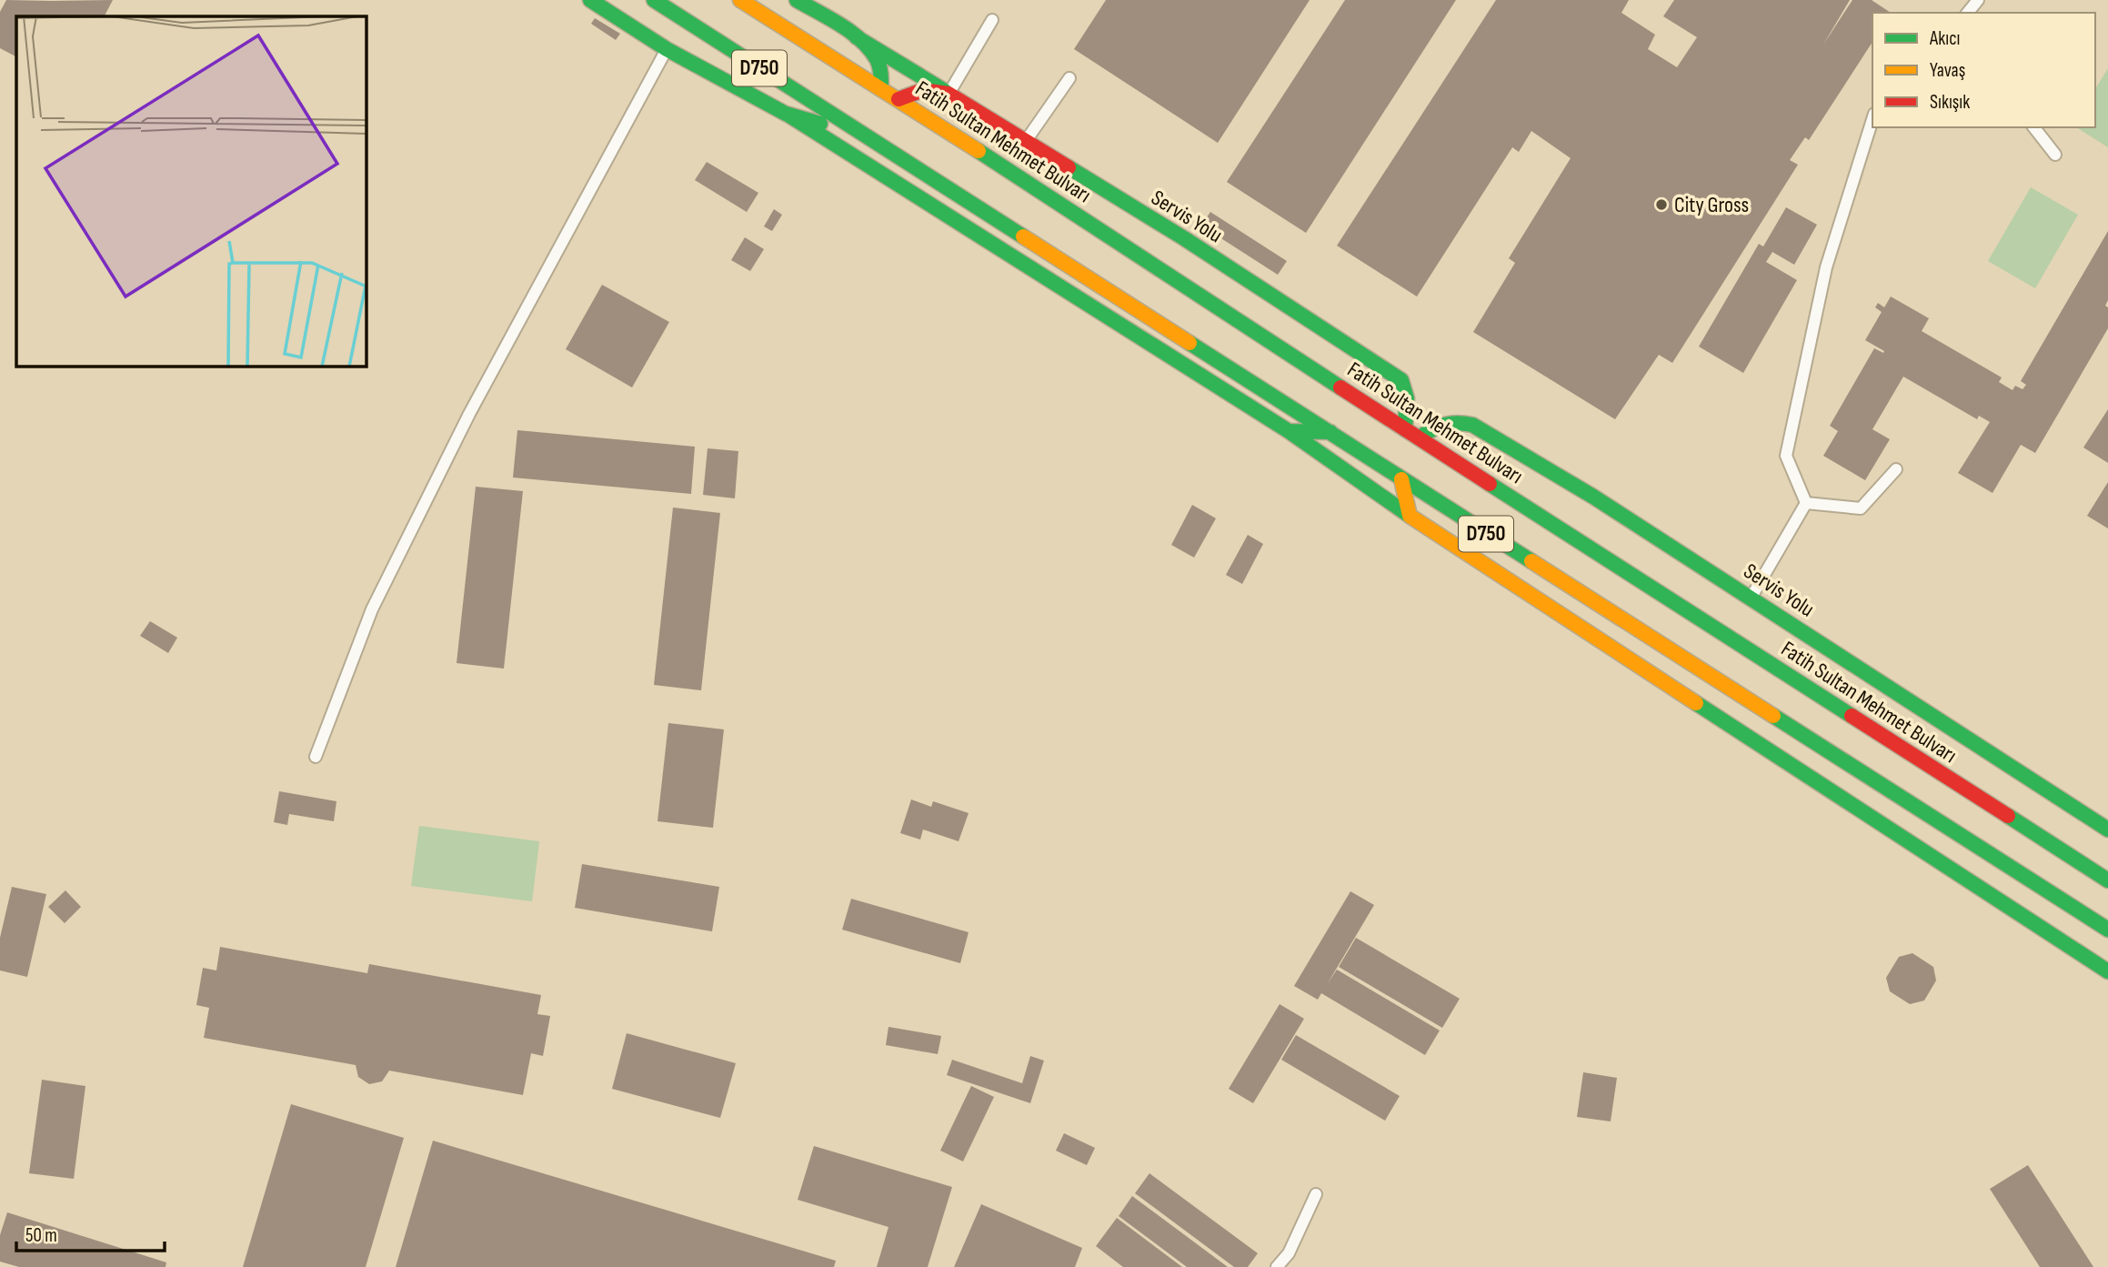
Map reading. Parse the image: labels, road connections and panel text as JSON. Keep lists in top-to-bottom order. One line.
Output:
{"streets":{"main road":["D750","Fatih Sultan Mehmet Bulvarı","Servis Yolu"]},"crossings":[["Fatih Sultan Mehmet Bulvarı","Servis Yolu"]],"places":["City Gross"],"legend":["Akıcı","Yavaş","Sıkışık"],"scale_bar":"50 m"}
